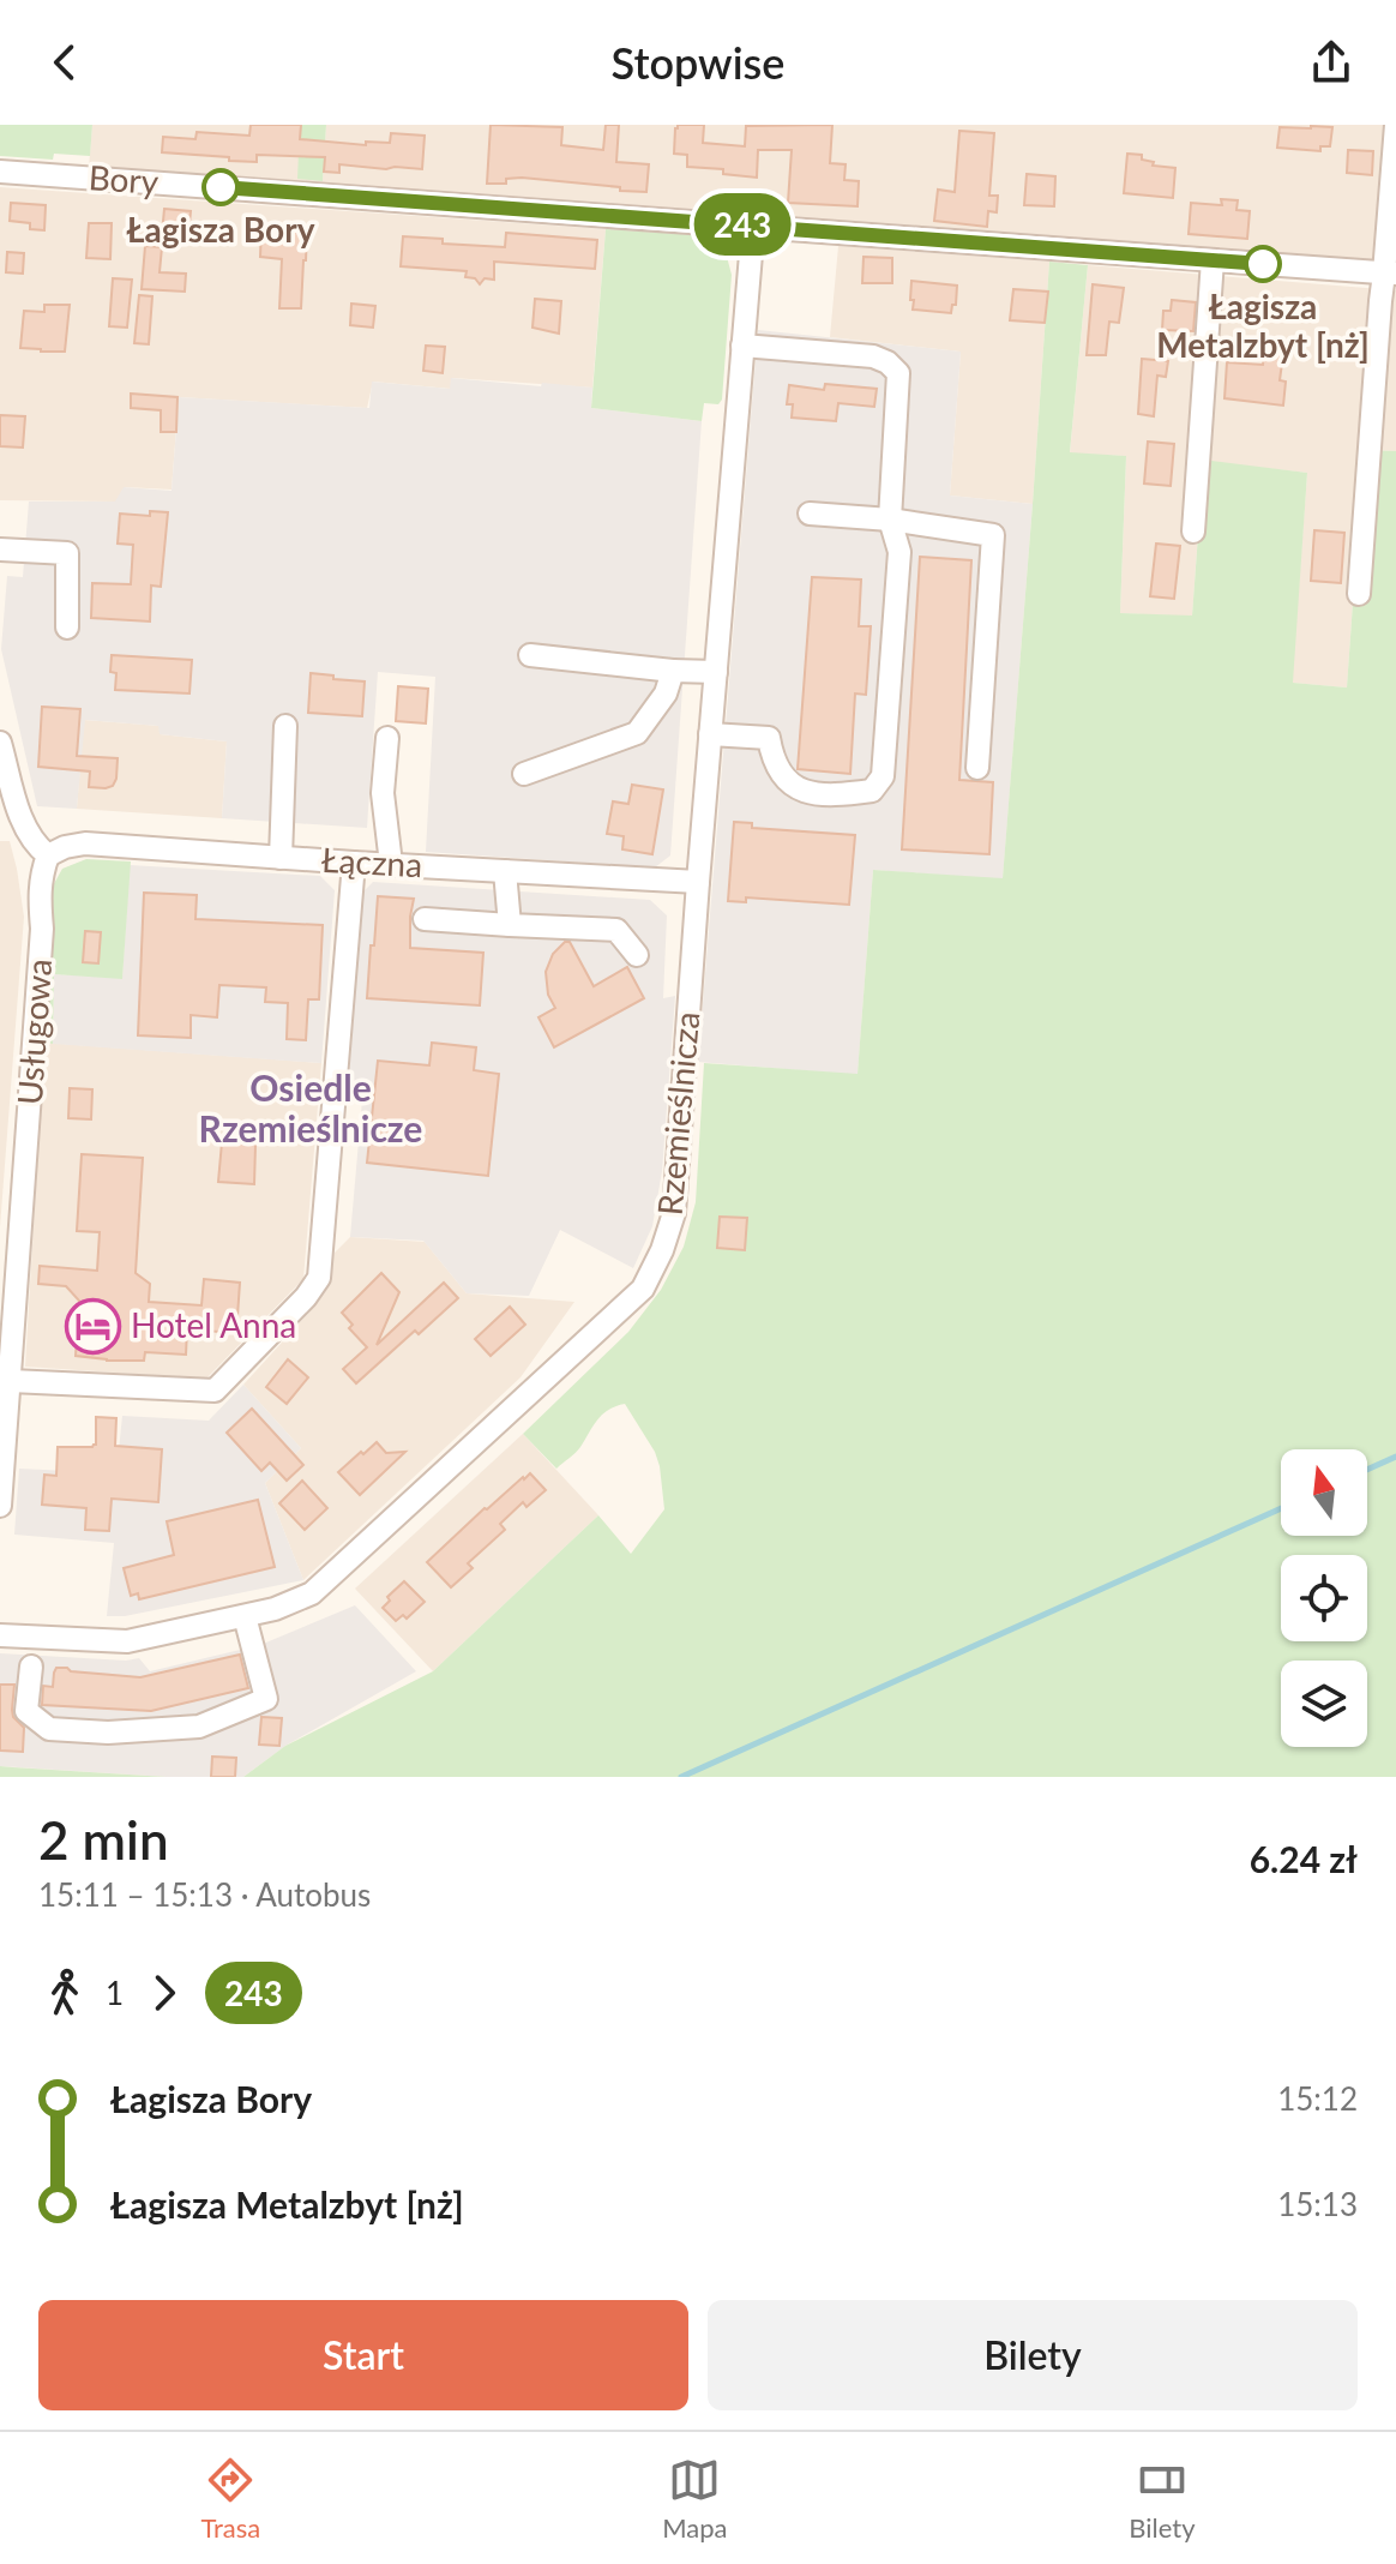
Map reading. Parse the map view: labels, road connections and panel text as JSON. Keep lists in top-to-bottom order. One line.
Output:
{"streets":{"street":["Bory","Łączna","Usługowa","Rzemieślnicza"]},"crossings":[["Bory","Rzemieślnicza"],["Łączna","Usługowa"],["Łączna","Rzemieślnicza"]],"districts":["Osiedle Rzemieślnicze"],"places":{"other":["Łagisza Bory","Łagisza Metalzbyt [nż]"],"hotel":["Hotel Anna"]},"lines":["bus line 243"],"north":"top","page":{"header":"Stopwise","on_map":"243","heading":["2 min","15:11 – 15:13 · Autobus","6.24 zł"],"legs":["1","243"],"list":[{"name":"Łagisza Bory","value":"15:12"},{"name":"Łagisza Metalzbyt [nż]","value":"15:13"}],"buttons":["Start","Bilety"],"tabs":["Trasa","Mapa","Bilety"]}}
